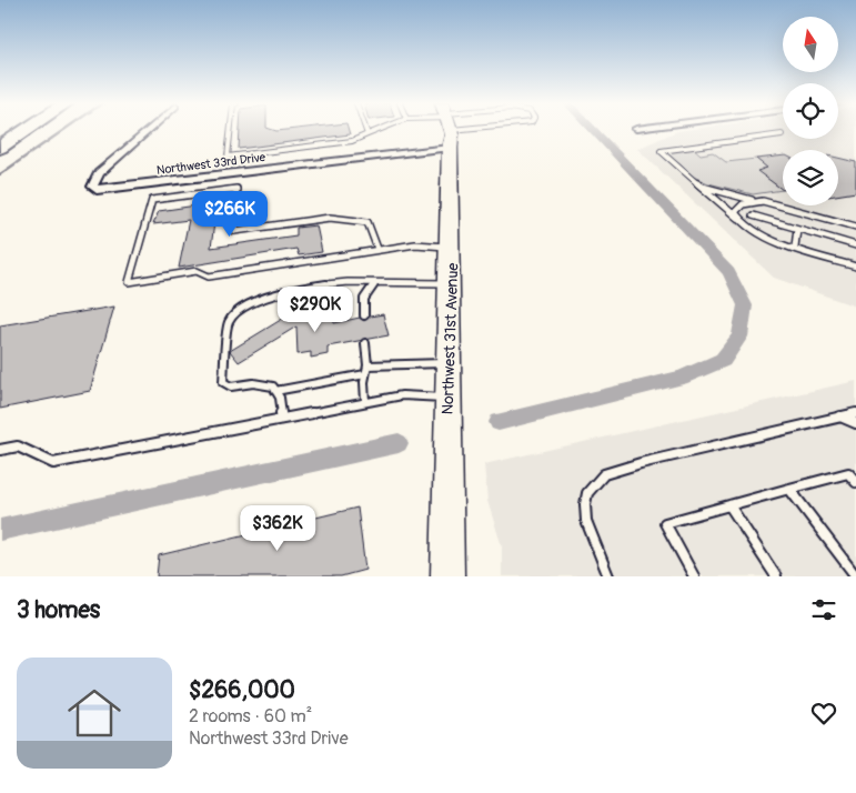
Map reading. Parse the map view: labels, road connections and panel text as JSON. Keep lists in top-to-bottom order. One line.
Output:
{"streets":{"main road":["Northwest 31st Avenue"],"street":["Northwest 33rd Drive"]},"north":"top","page":{"price":["$266K","$290K","$362K"],"heading":"3 homes","list":[{"name":"$266,000","note":"2 rooms · 60 m² · Northwest 33rd Drive"}]}}
